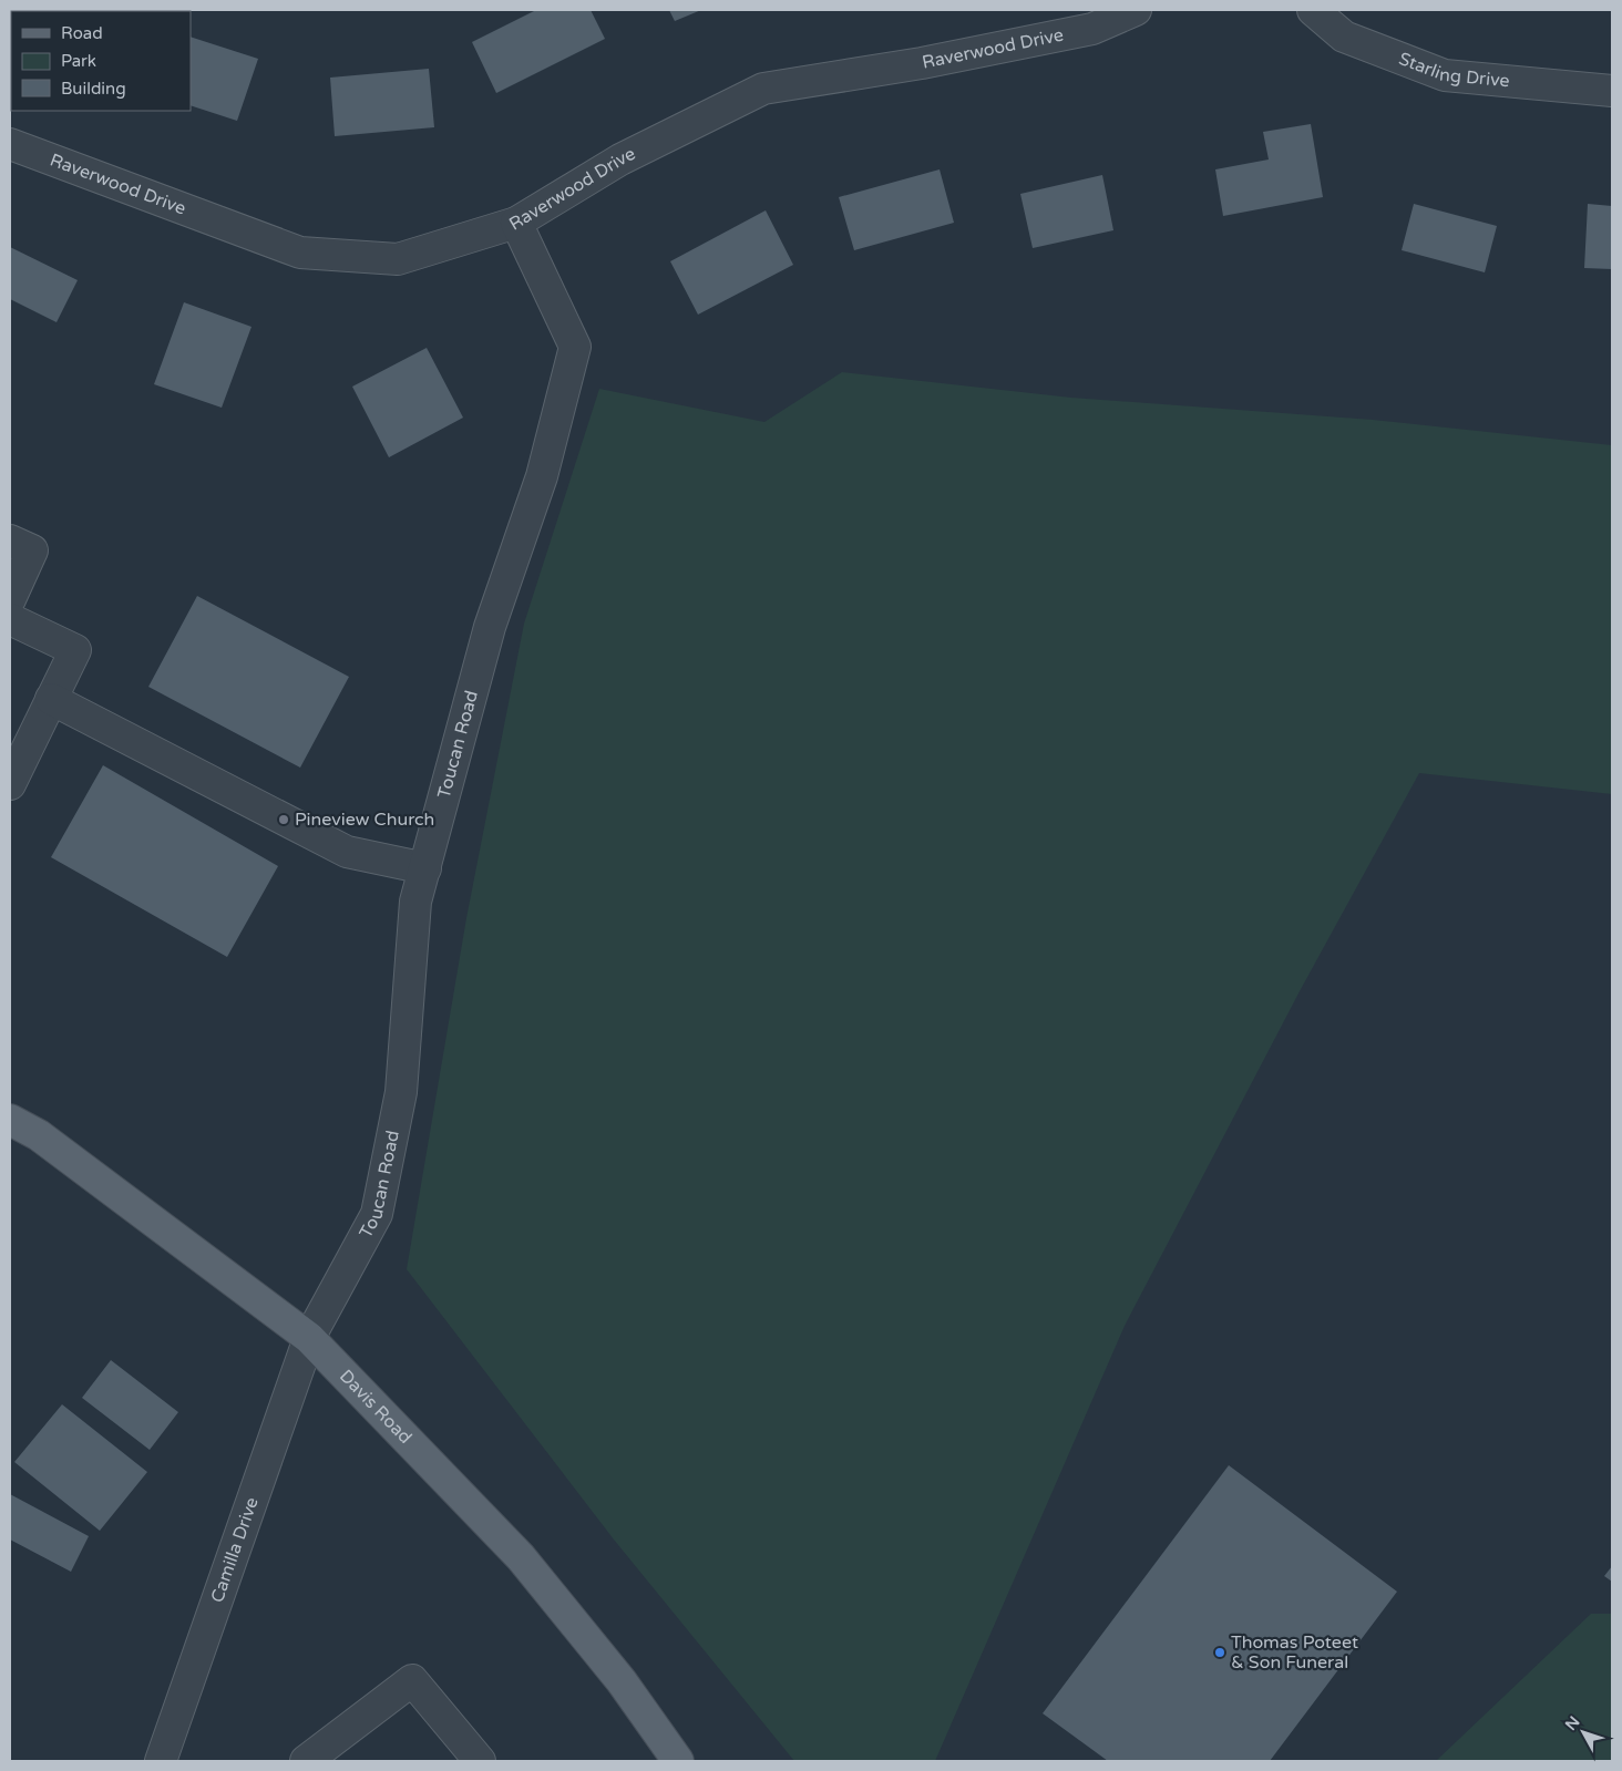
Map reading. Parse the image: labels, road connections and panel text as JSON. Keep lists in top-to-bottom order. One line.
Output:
{"streets":{"main road":["Davis Road"],"street":["Raverwood Drive","Starling Drive","Toucan Road","Camilla Drive"]},"crossings":[["Raverwood Drive","Toucan Road"],["Toucan Road","Davis Road"],["Toucan Road","Camilla Drive"],["Davis Road","Camilla Drive"]],"places":["Pineview Church","Thomas Poteet & Son Funeral"],"legend":["Road","Park","Building"],"north":"top left"}
